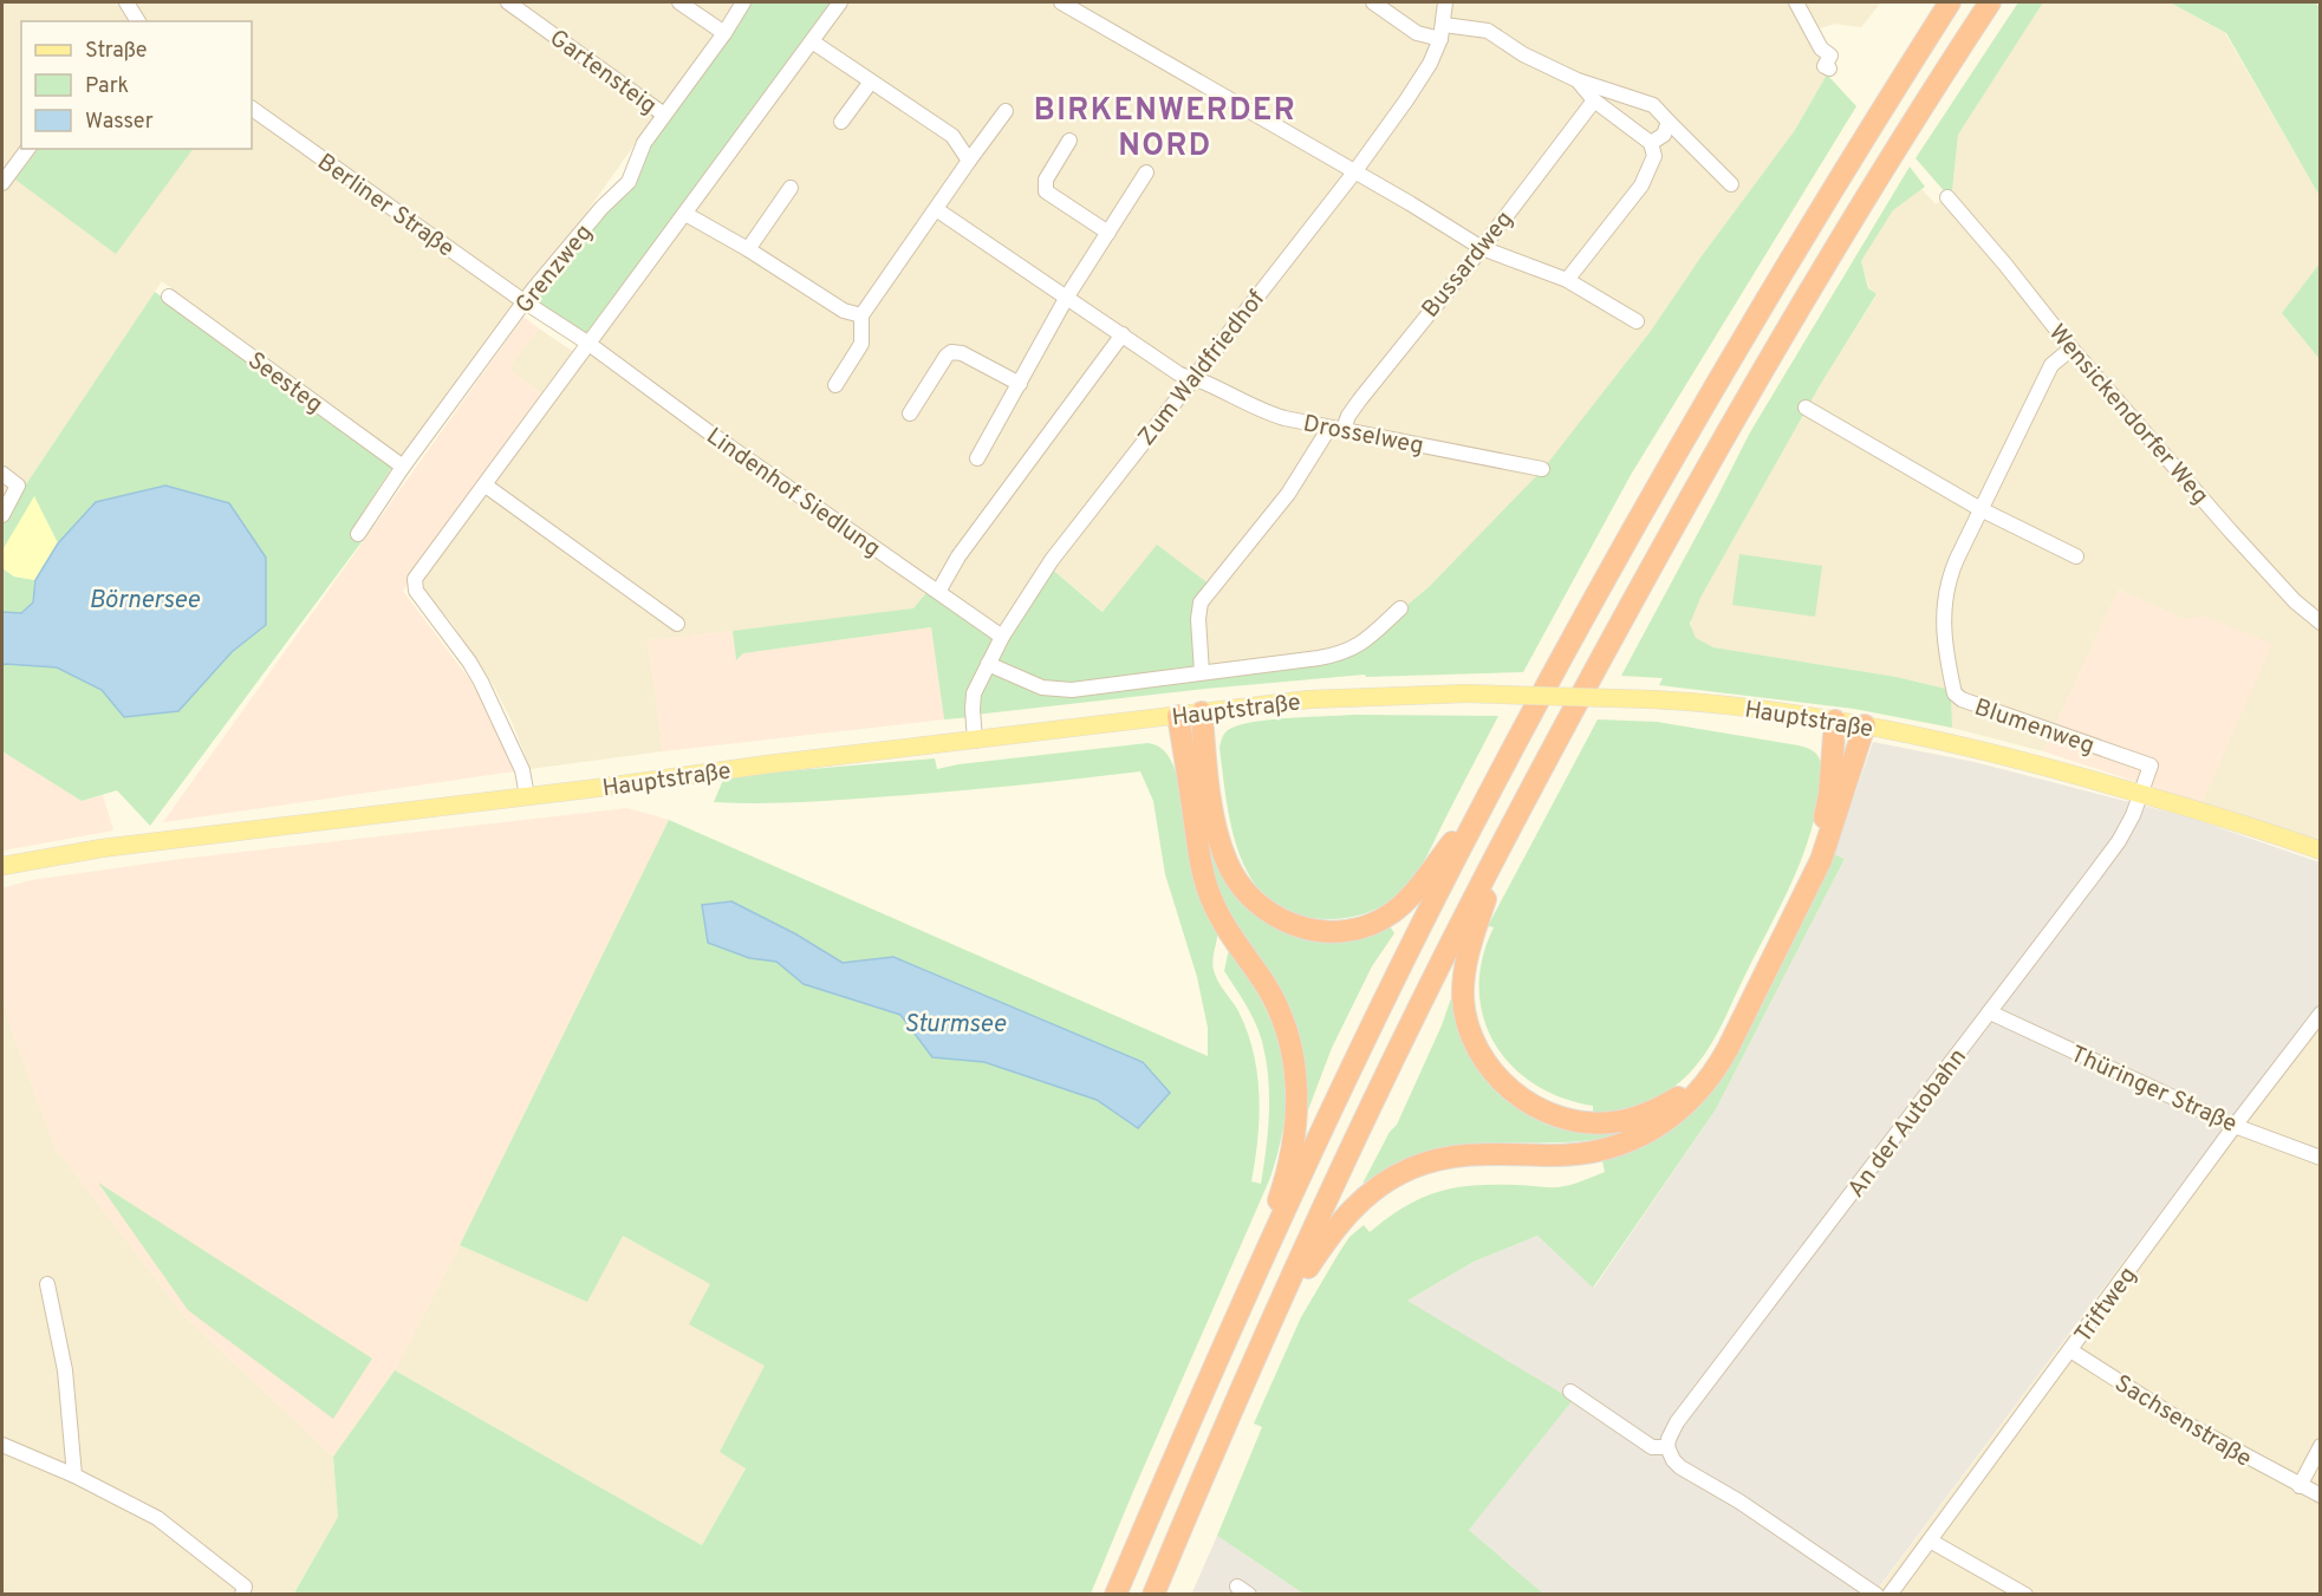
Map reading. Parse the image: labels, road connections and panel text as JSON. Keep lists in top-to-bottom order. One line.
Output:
{"streets":{"main road":["Hauptstraße"],"street":["Gartensteig","Berliner Straße","Bussardweg","Grenzweg","Zum Waldfriedhof","Seesteg","Wensickendorfer Weg","Drosselweg","Lindenhof Siedlung","Blumenweg","Thüringer Straße","An der Autobahn","Triftweg","Sachsenstraße"]},"crossings":[["Gartensteig","Grenzweg"],["Berliner Straße","Grenzweg"],["Berliner Straße","Lindenhof Siedlung"],["Bussardweg","Drosselweg"],["Bussardweg","Hauptstraße"],["Grenzweg","Seesteg"],["Grenzweg","Lindenhof Siedlung"],["Zum Waldfriedhof","Drosselweg"],["Zum Waldfriedhof","Lindenhof Siedlung"],["Zum Waldfriedhof","Hauptstraße"],["Wensickendorfer Weg","Blumenweg"],["Hauptstraße","Blumenweg"],["Hauptstraße","An der Autobahn"],["Blumenweg","An der Autobahn"],["Thüringer Straße","An der Autobahn"],["Thüringer Straße","Triftweg"],["Triftweg","Sachsenstraße"]],"districts":["BIRKENWERDER NORD"],"water":["Börnersee","Sturmsee"],"legend":["Straße","Park","Wasser"]}
